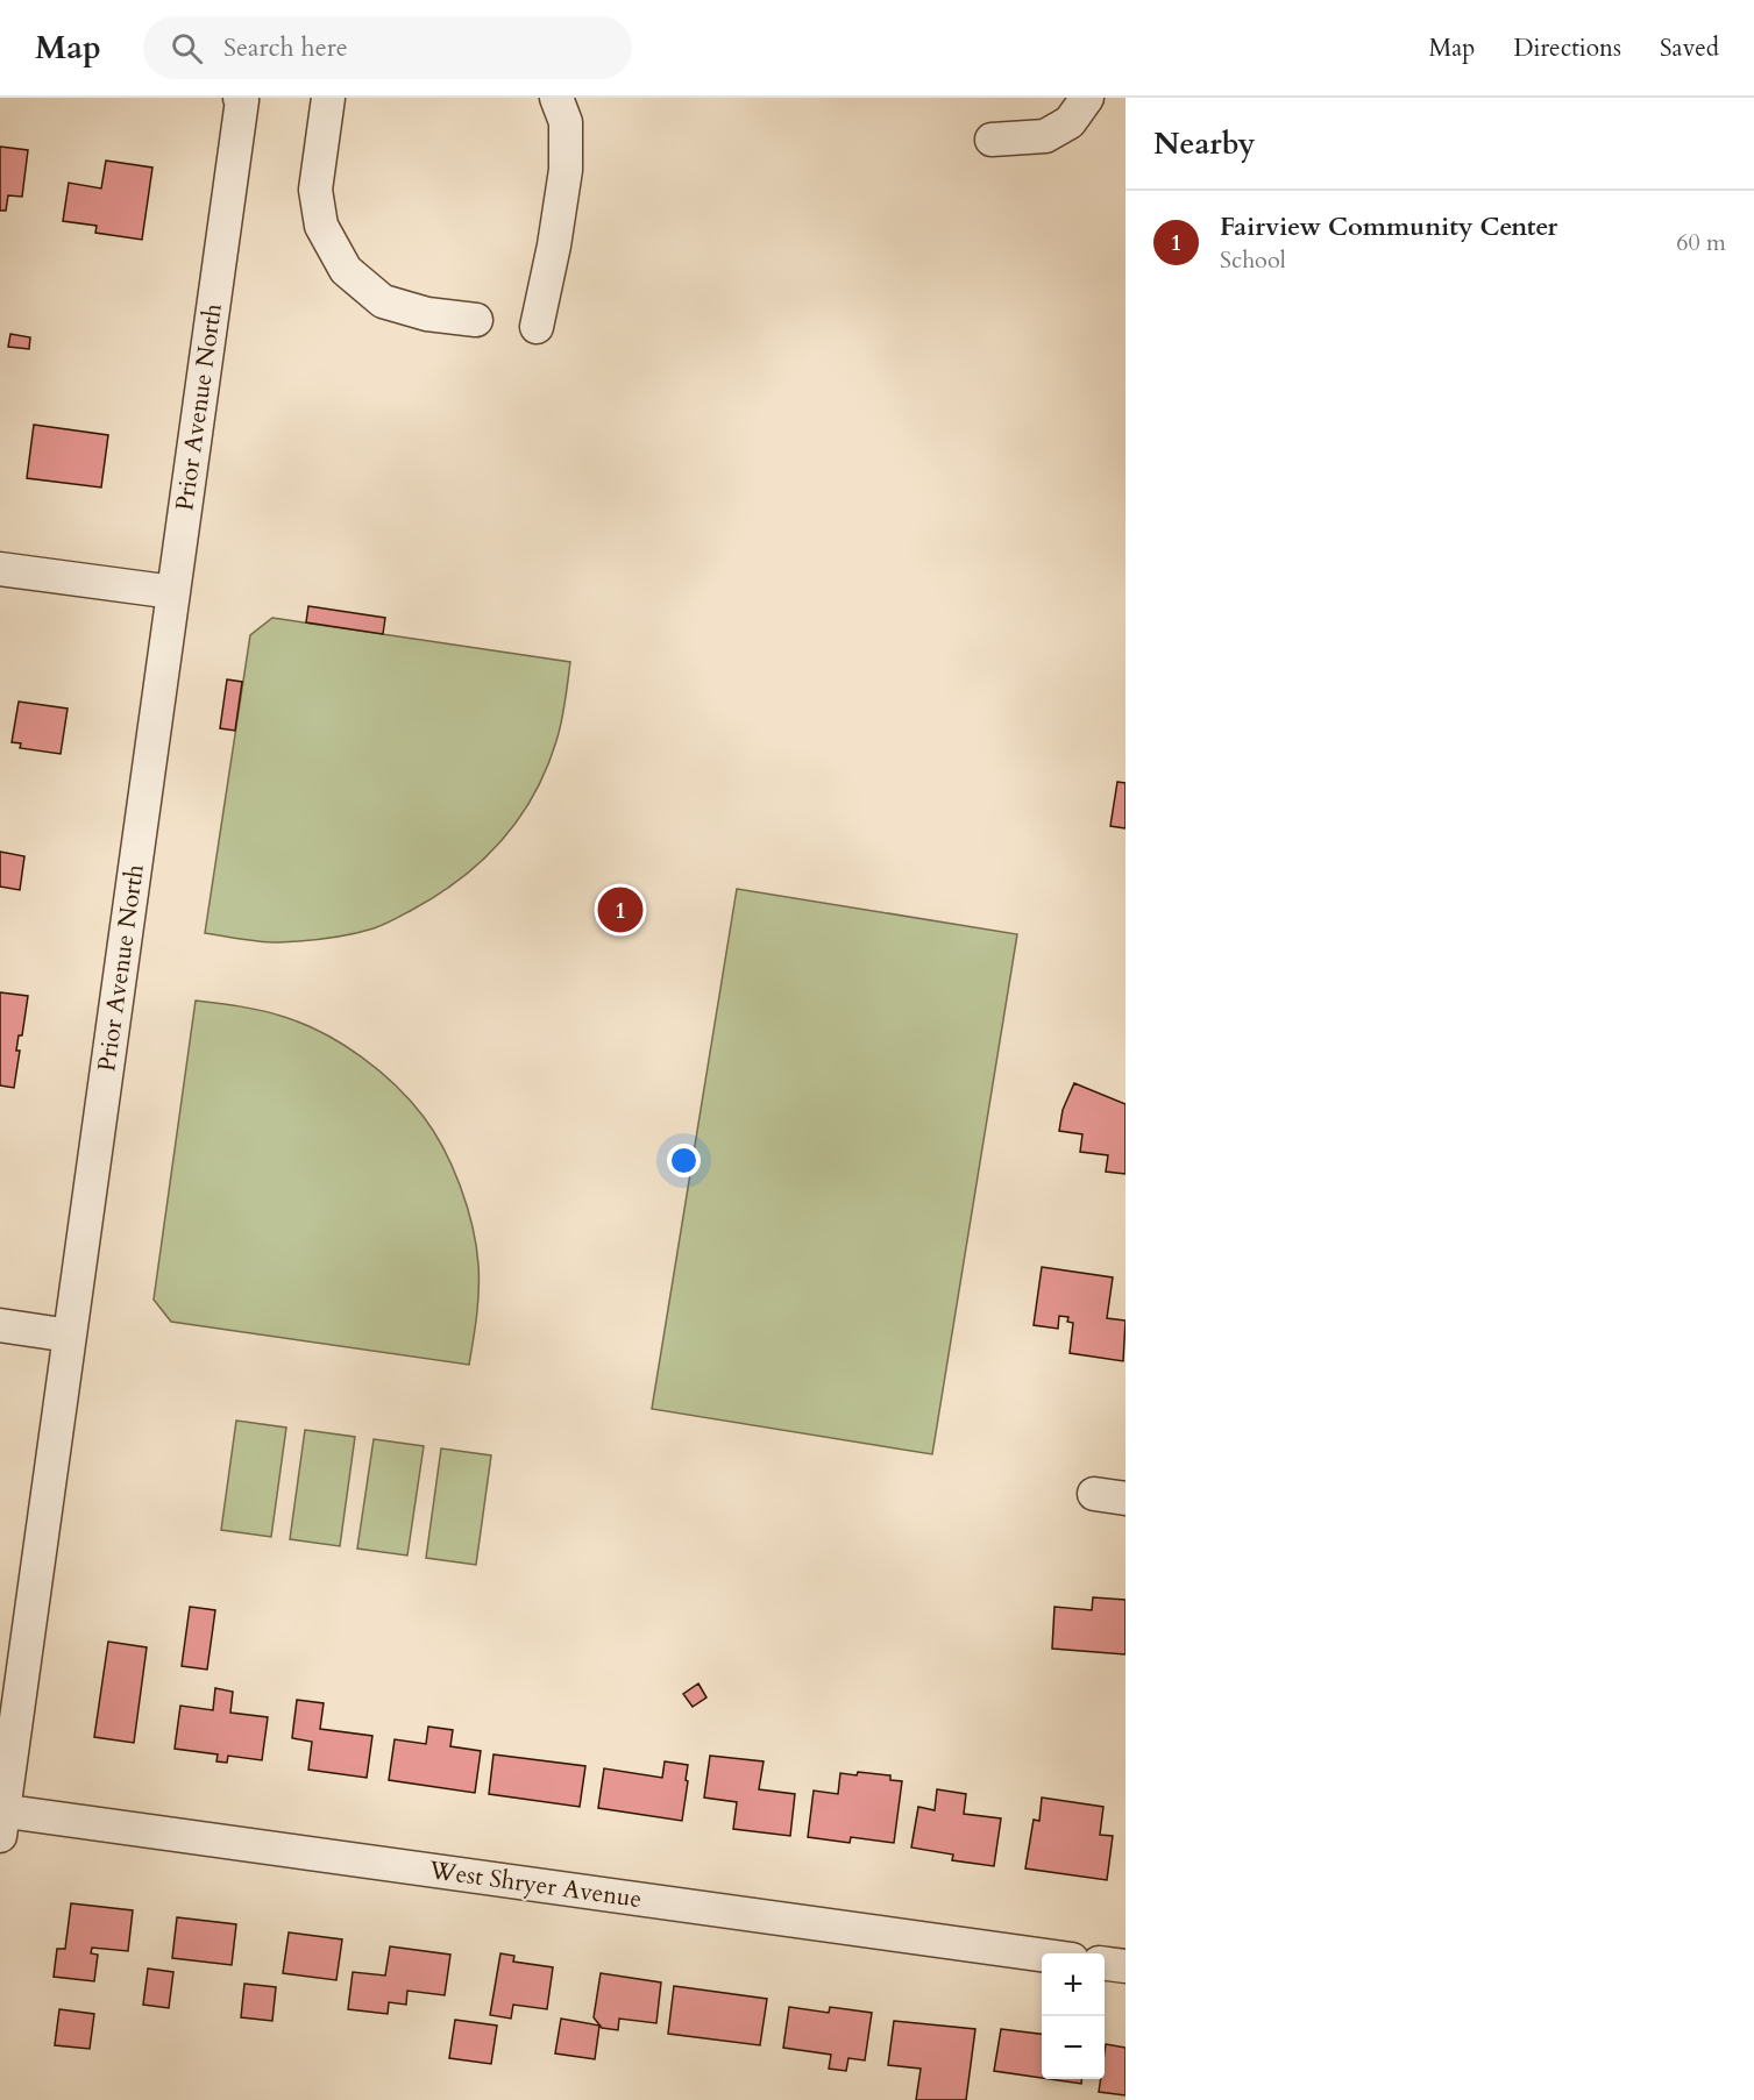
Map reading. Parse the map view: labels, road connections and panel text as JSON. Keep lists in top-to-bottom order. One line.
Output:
{"streets":{"street":["Prior Avenue North","West Shryer Avenue"]},"crossings":[["Prior Avenue North","West Shryer Avenue"]],"page":{"header":"Map","search":"Search here","nav":["Map","Directions","Saved"],"heading":"Nearby","list":[{"mark":"1","name":"Fairview Community Center","note":"School","value":"60 m"}],"pins":"1","map_buttons":["+","−"]}}
